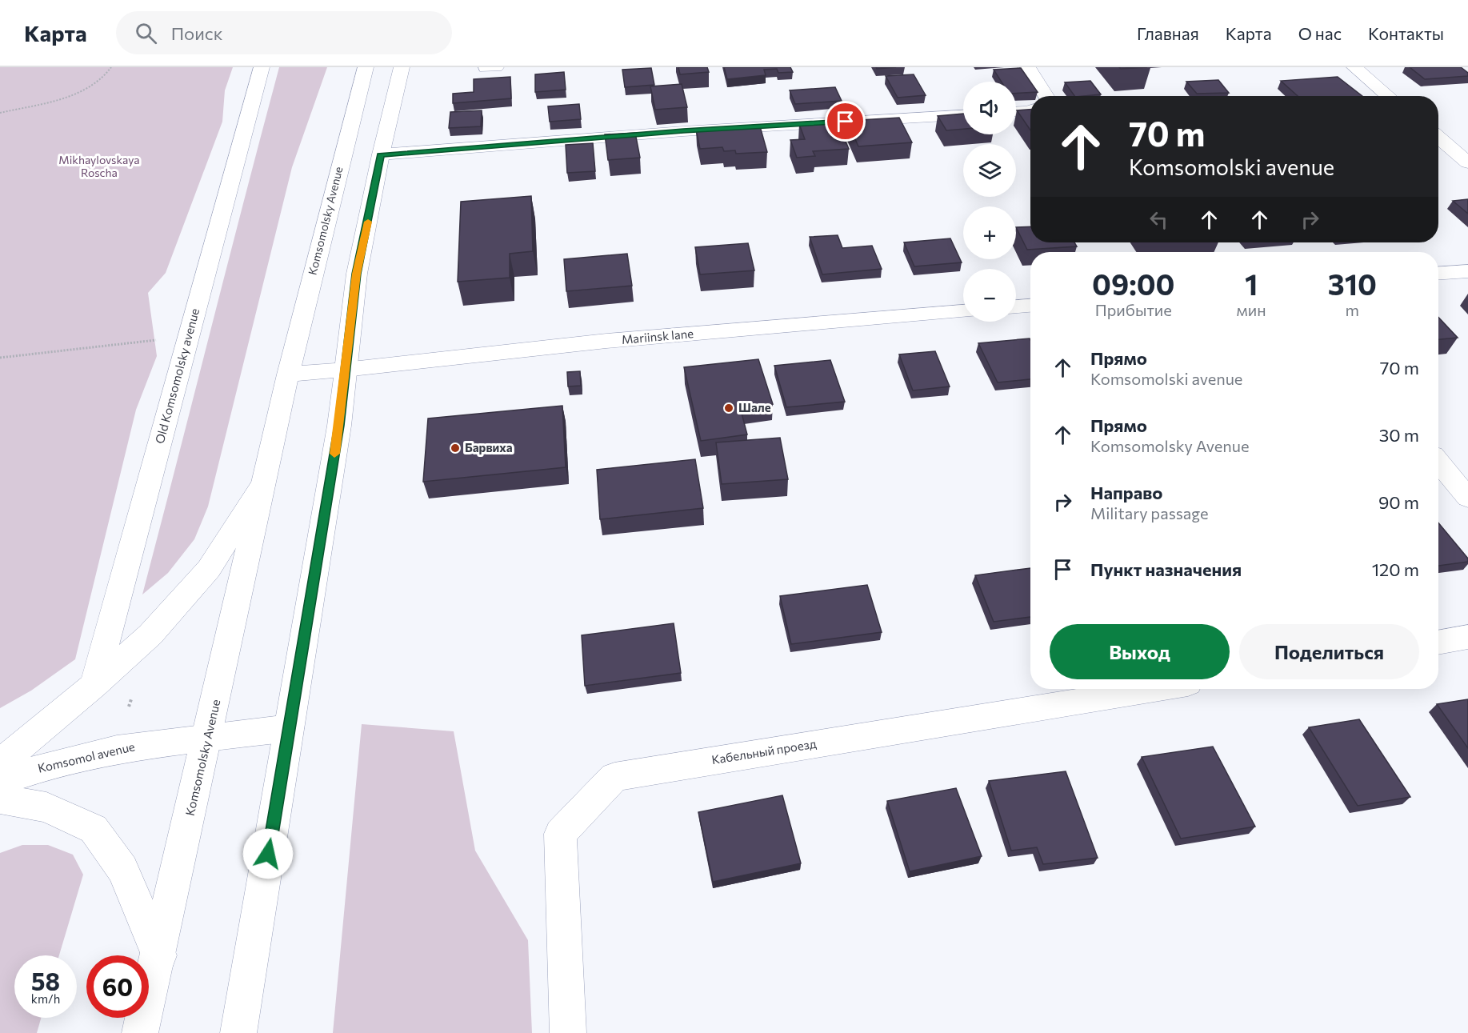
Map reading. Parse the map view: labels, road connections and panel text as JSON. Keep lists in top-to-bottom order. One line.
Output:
{"streets":{"street":["Komsomolsky Avenue","Mariinsk lane","Old Komsomolsky avenue","Кабельный проезд","Komsomol avenue"]},"crossings":[["Komsomolsky Avenue","Old Komsomolsky avenue"],["Komsomolsky Avenue","Komsomol avenue"]],"parks":["Mikhaylovskaya Roscha"],"places":["Шале","Барвиха"],"page":{"header":"Карта","search":"Поиск","nav":["Главная","Карта","О нас","Контакты"],"map_buttons":["+","−"],"turn":["70 m","Komsomolski avenue"],"eta":["09:00","Прибытие","1","мин","310","m"],"list":[{"name":"Прямо","note":"Komsomolski avenue","value":"70 m"},{"name":"Прямо","note":"Komsomolsky Avenue","value":"30 m"},{"name":"Направо","note":"Military passage","value":"90 m"},{"name":"Пункт назначения","value":"120 m"}],"buttons":["Выход","Поделиться"],"speed":"58 km/h","limit":"60"}}
